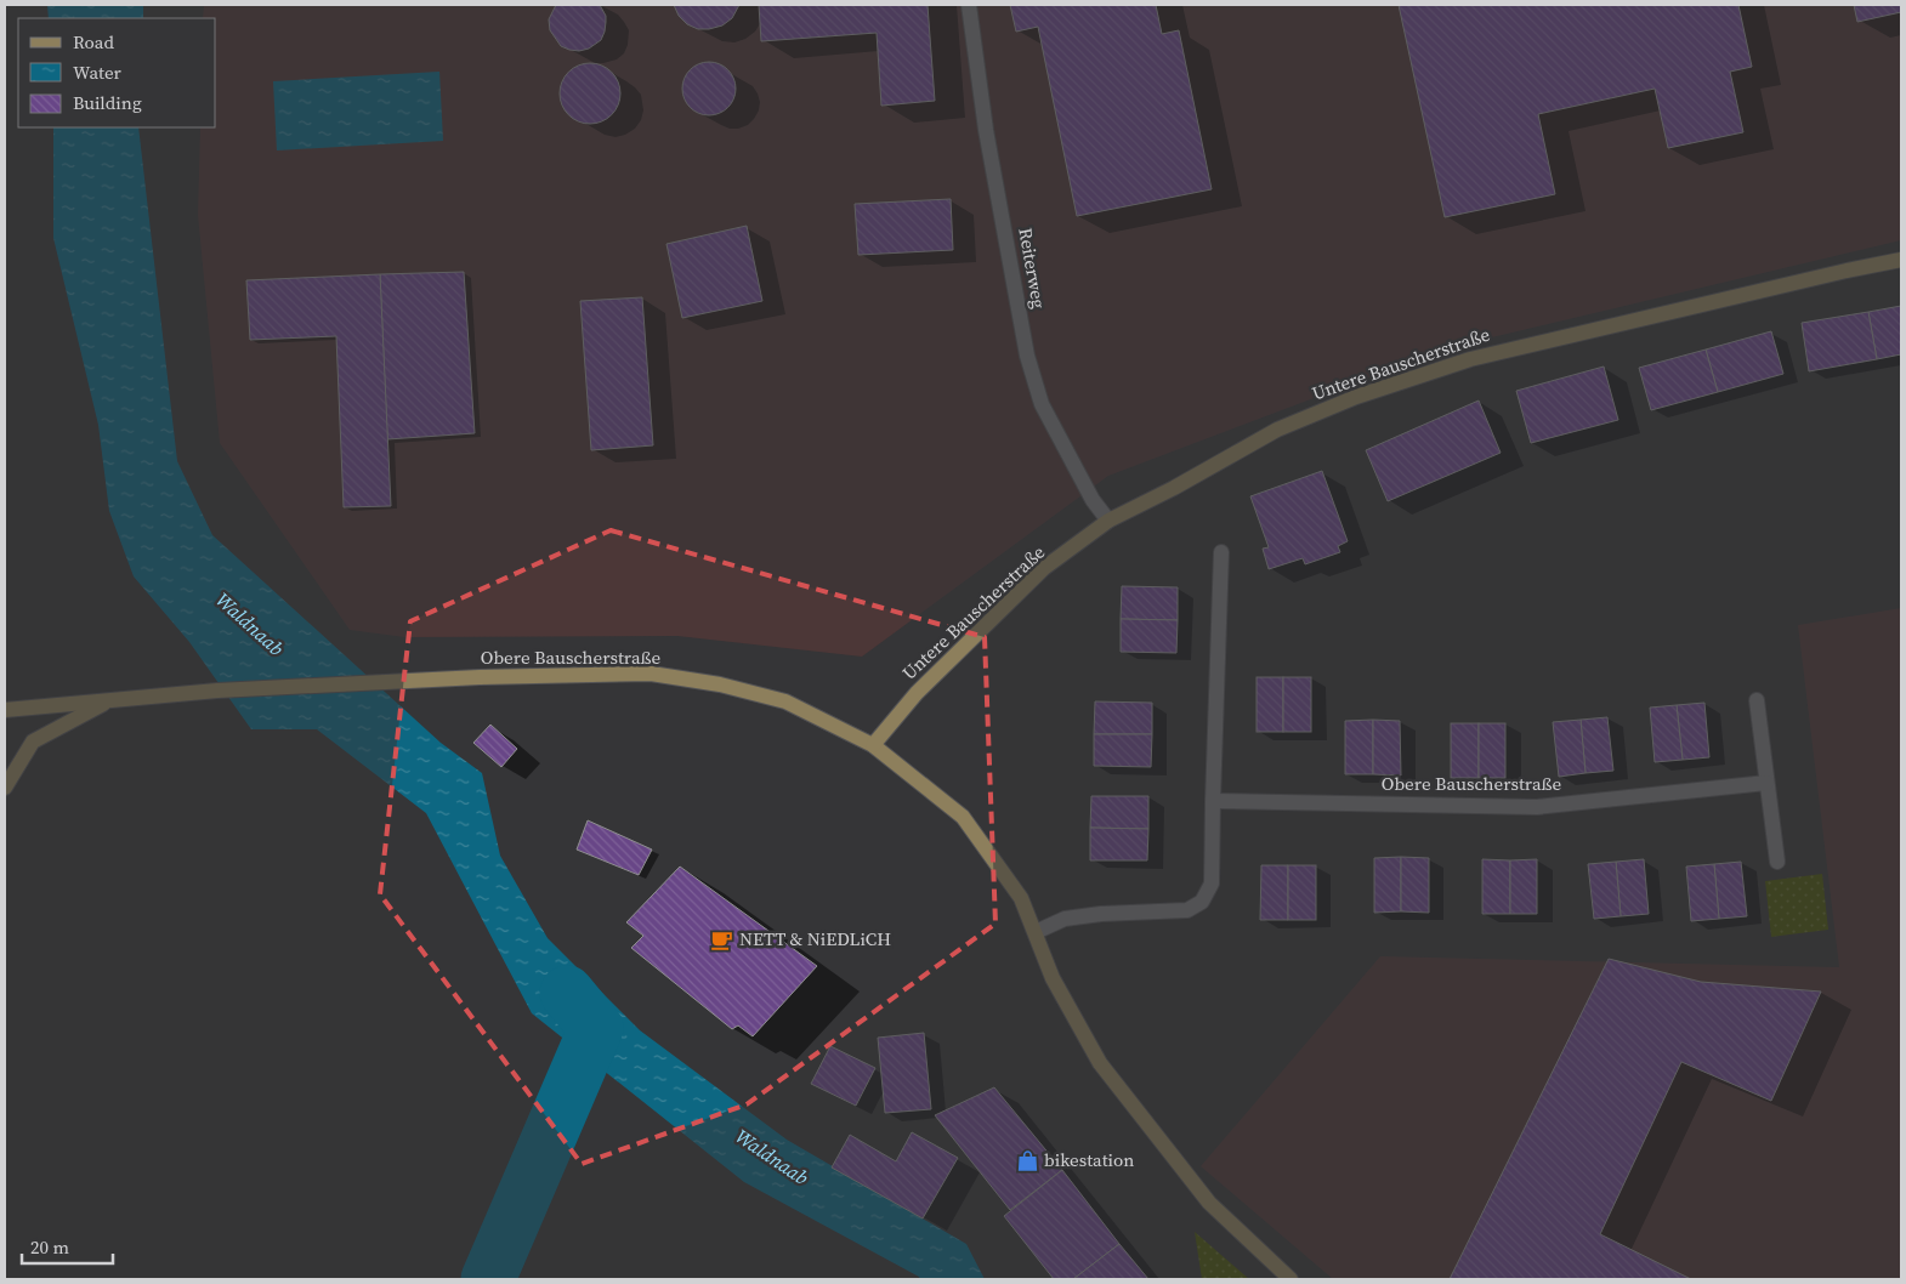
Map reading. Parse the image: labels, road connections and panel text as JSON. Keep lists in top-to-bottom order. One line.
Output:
{"streets":{"street":["Reiterweg","Untere Bauscherstraße","Obere Bauscherstraße"]},"crossings":[["Reiterweg","Untere Bauscherstraße"],["Untere Bauscherstraße","Obere Bauscherstraße"]],"water":["Waldnaab"],"places":{"cafe":["NETT & NiEDLiCH"],"shop":["bikestation"]},"legend":["Road","Water","Building"],"scale_bar":"20 m"}
